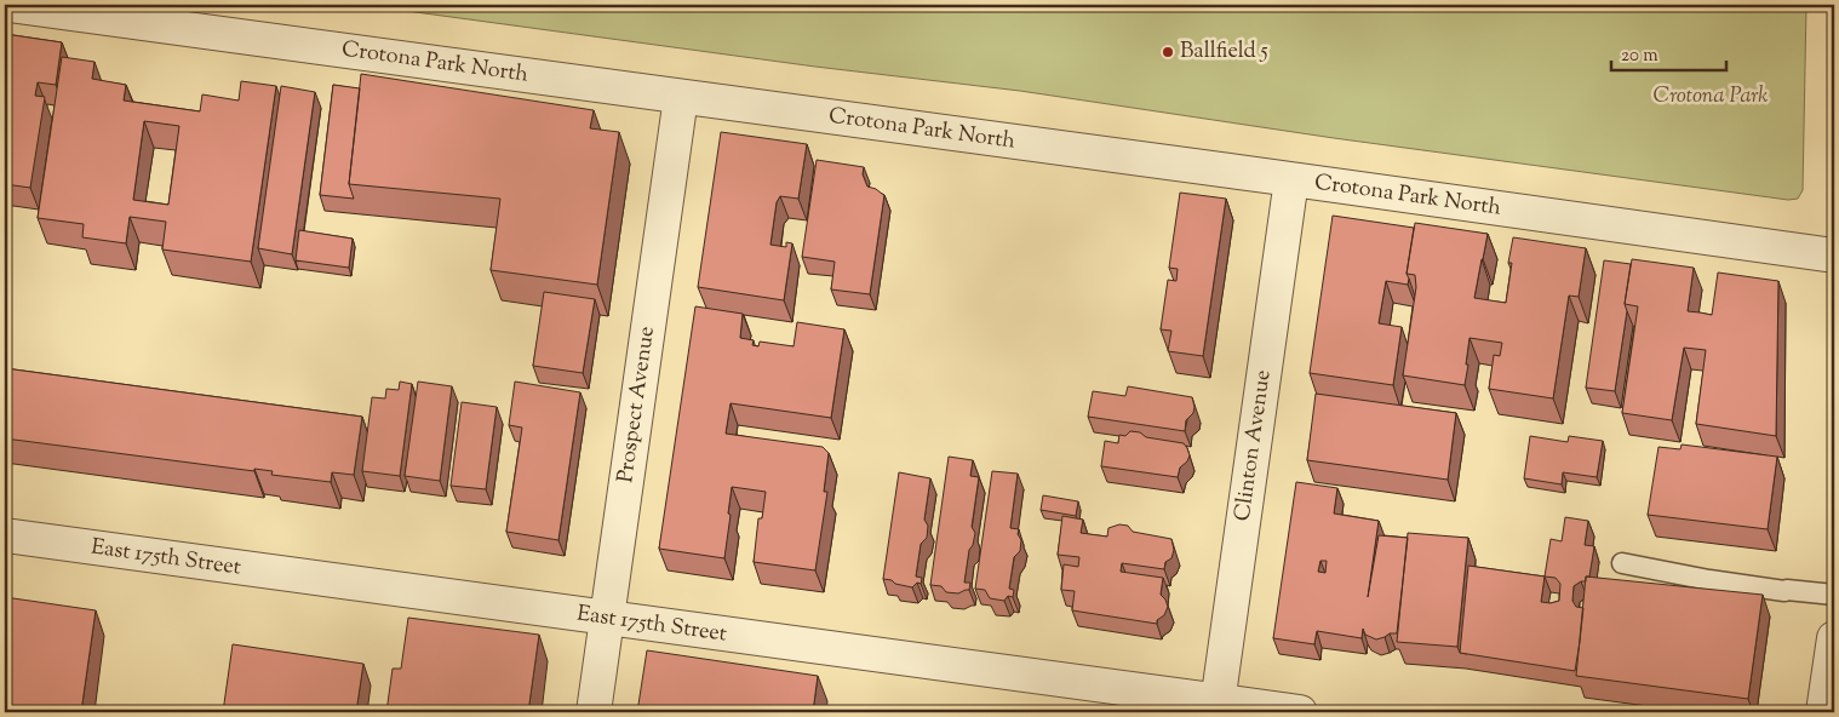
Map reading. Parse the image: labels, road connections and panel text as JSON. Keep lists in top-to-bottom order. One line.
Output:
{"streets":{"street":["Crotona Park North","Prospect Avenue","Clinton Avenue","East 175th Street"]},"crossings":[["Crotona Park North","Prospect Avenue"],["Crotona Park North","Clinton Avenue"],["Prospect Avenue","East 175th Street"],["Clinton Avenue","East 175th Street"]],"parks":["Crotona Park"],"places":["Ballfield 5"],"scale_bar":"20 m"}
